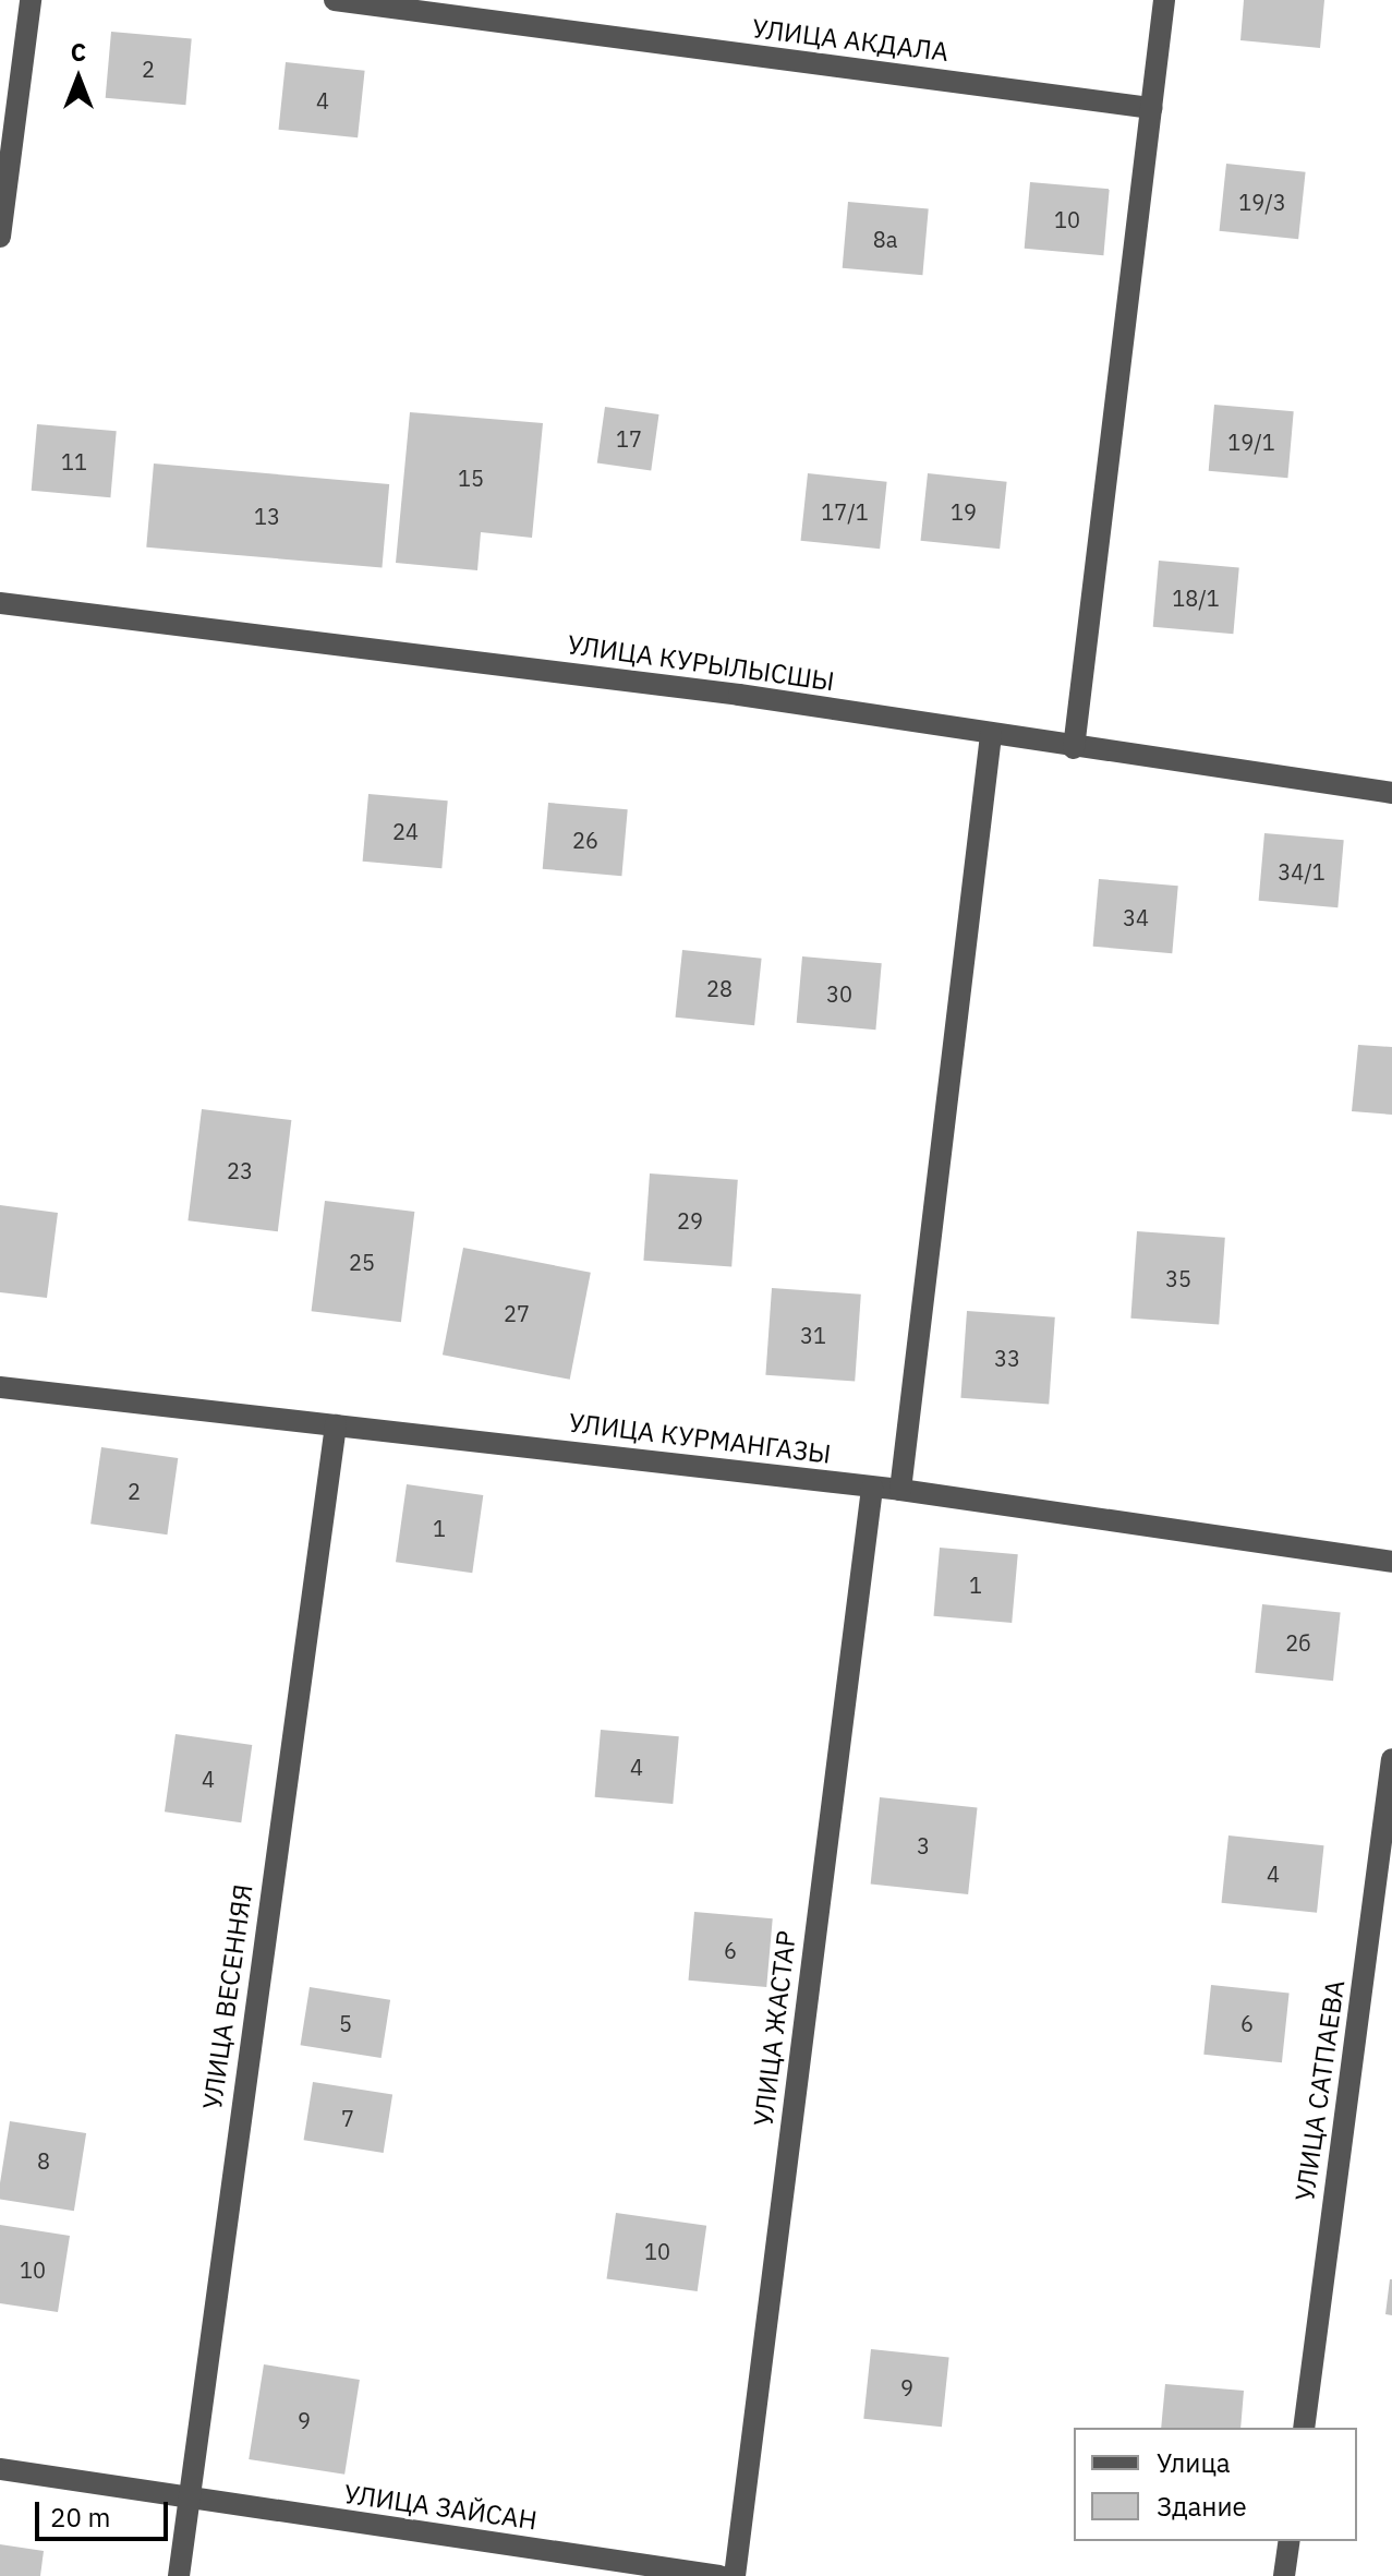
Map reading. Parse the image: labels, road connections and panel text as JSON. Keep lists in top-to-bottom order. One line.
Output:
{"streets":{"street":["УЛИЦА АКДАЛА","УЛИЦА КУРЫЛЫСШЫ","УЛИЦА КУРМАНГАЗЫ","УЛИЦА ВЕСЕННЯЯ","УЛИЦА ЖАСТАР","УЛИЦА САТПАЕВА","УЛИЦА ЗАЙСАН"]},"crossings":[["УЛИЦА КУРМАНГАЗЫ","УЛИЦА ВЕСЕННЯЯ"],["УЛИЦА КУРМАНГАЗЫ","УЛИЦА ЖАСТАР"],["УЛИЦА ВЕСЕННЯЯ","УЛИЦА ЗАЙСАН"]],"house_numbers":["2","4","19/3","10","8а","17","19/1","11","15","17/1","19","13","18/1","24","26","34/1","34","28","30","23","29","25","35","27","31","33","2","1","1","2б","4","4","3","4","6","5","6","7","8","10","10","9","9"],"legend":["Улица","Здание"],"scale_bar":"20 m","north":"top"}
